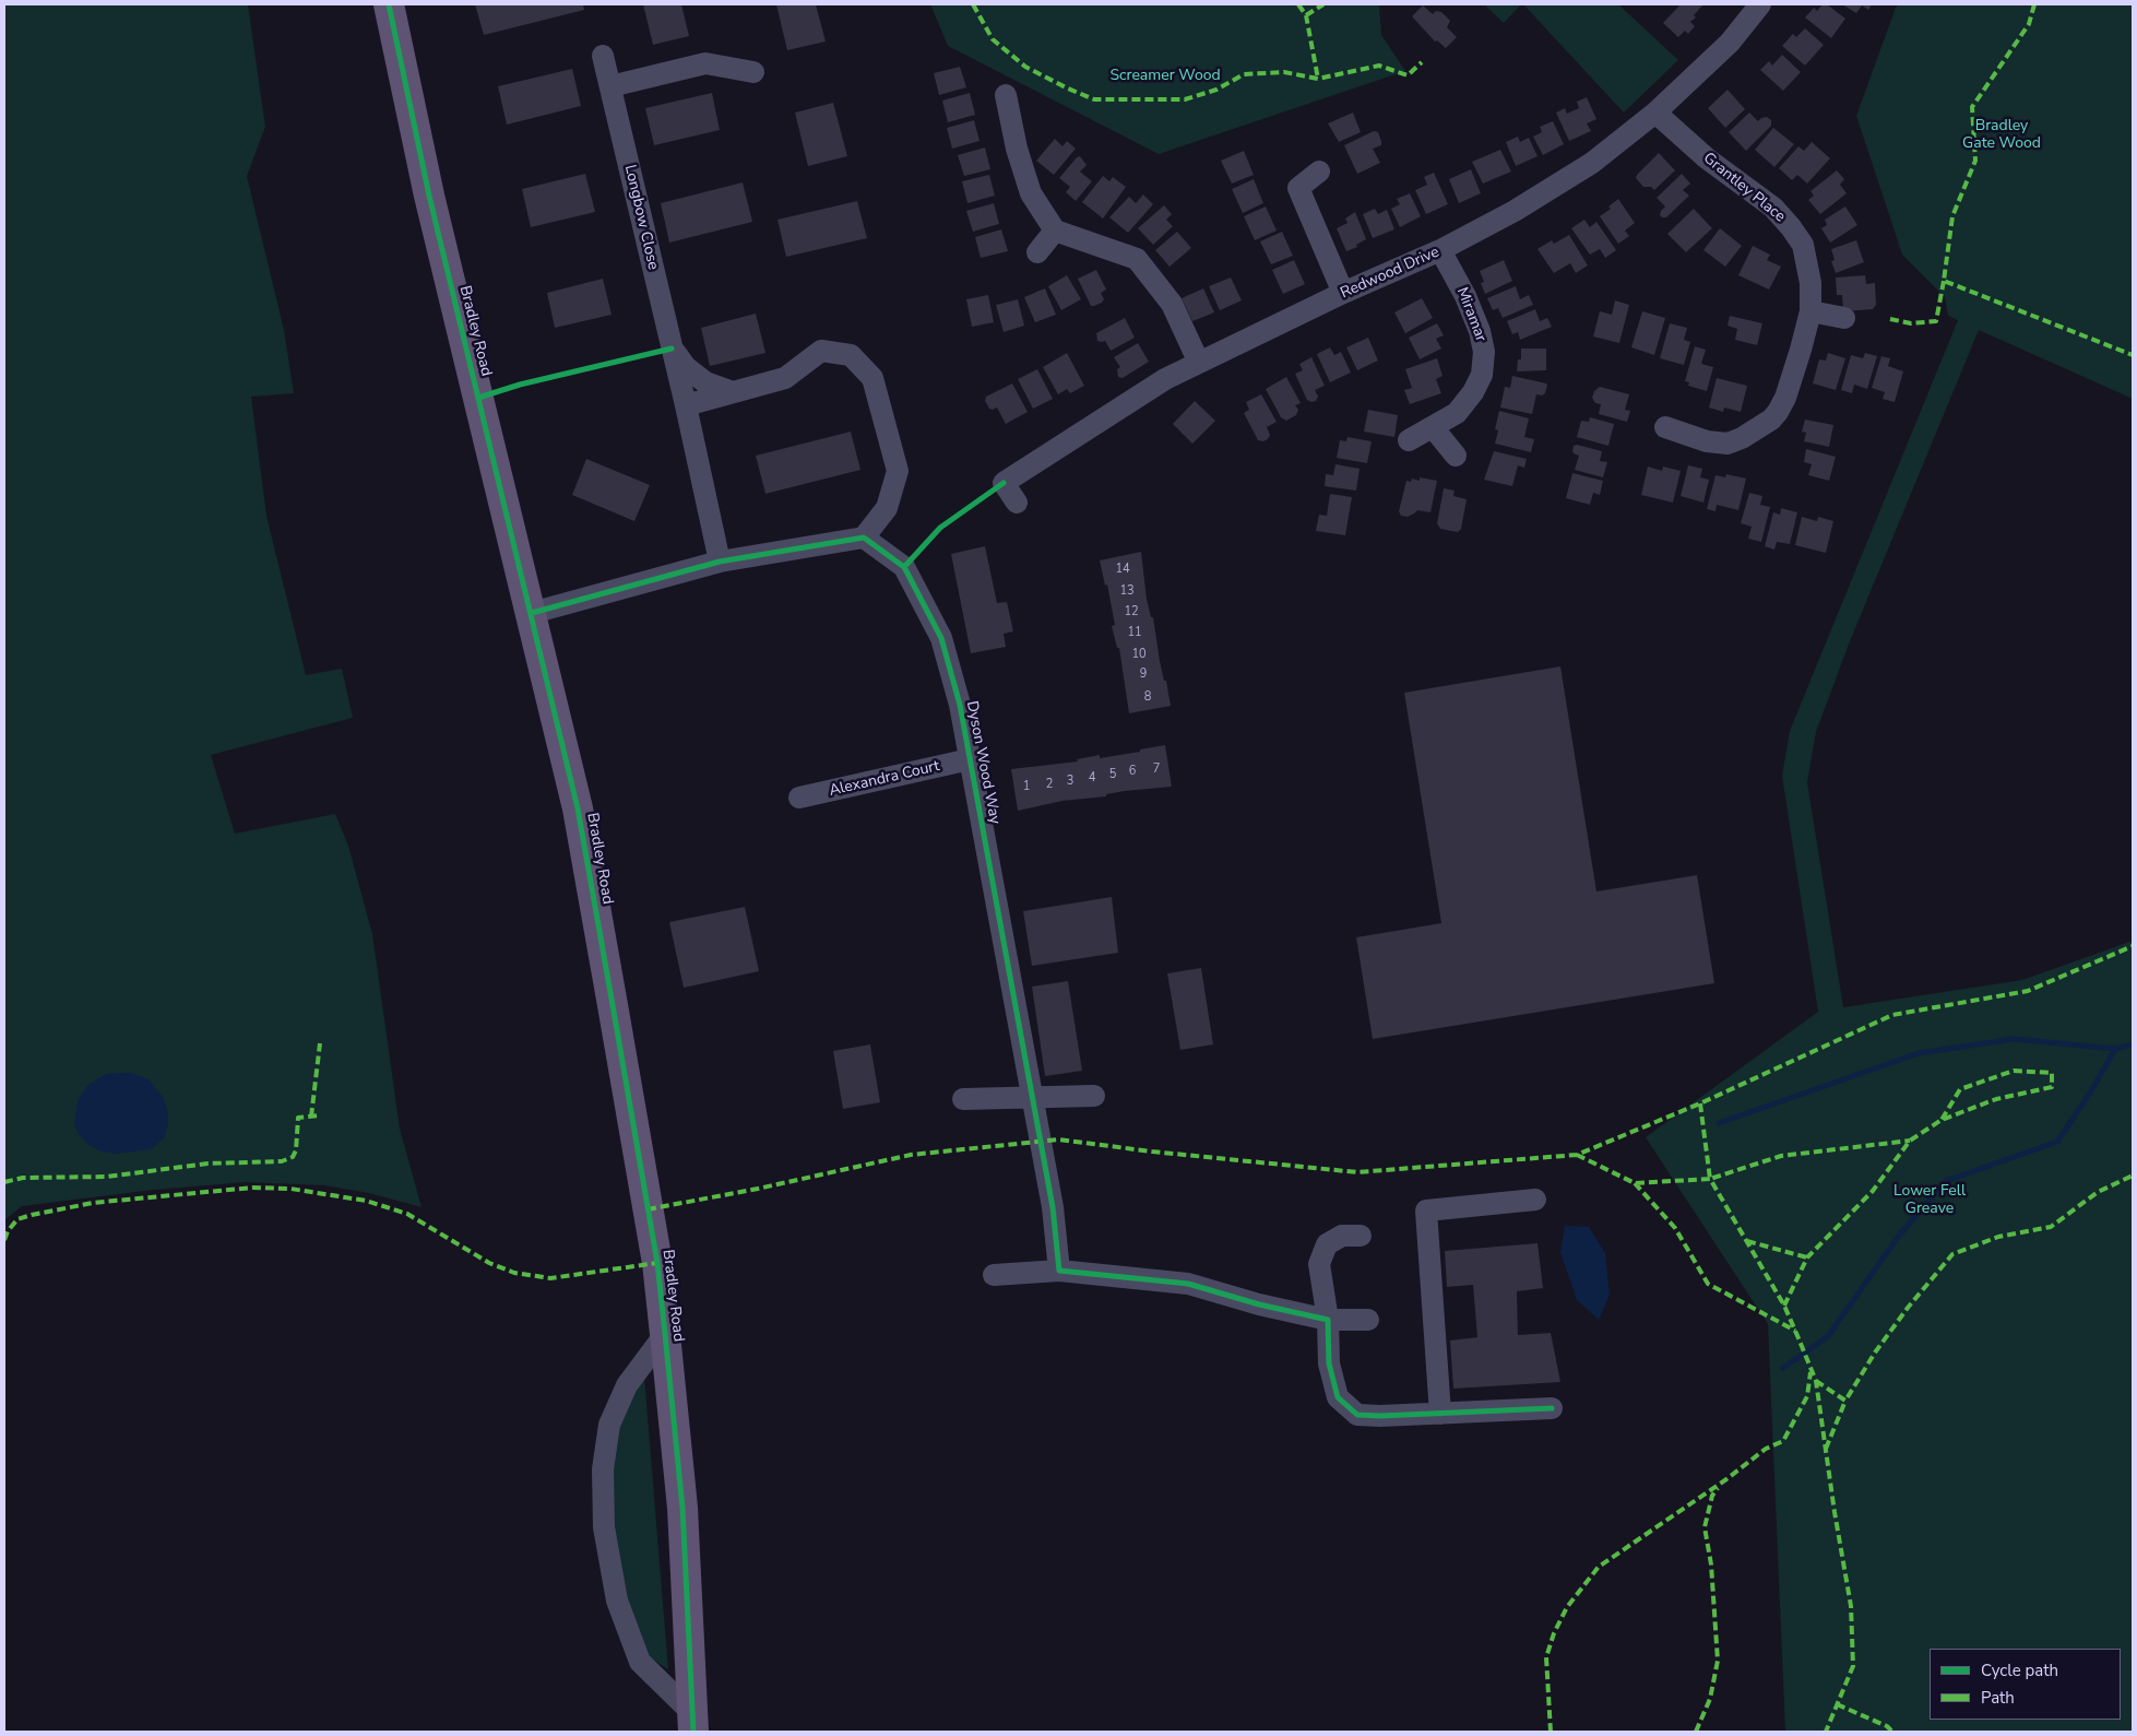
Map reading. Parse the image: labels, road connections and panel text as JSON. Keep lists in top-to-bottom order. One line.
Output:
{"streets":{"main road":["Bradley Road"],"street":["Grantley Place","Longbow Close","Redwood Drive","Miramar","Dyson Wood Way","Alexandra Court"]},"crossings":[["Grantley Place","Redwood Drive"],["Redwood Drive","Miramar"],["Dyson Wood Way","Alexandra Court"]],"parks":["Screamer Wood","Bradley Gate Wood","Lower Fell Greave"],"house_numbers":["14","13","12","11","10","9","8","7","6","5","4","3","2","1"],"legend":["Cycle path","Path"]}
